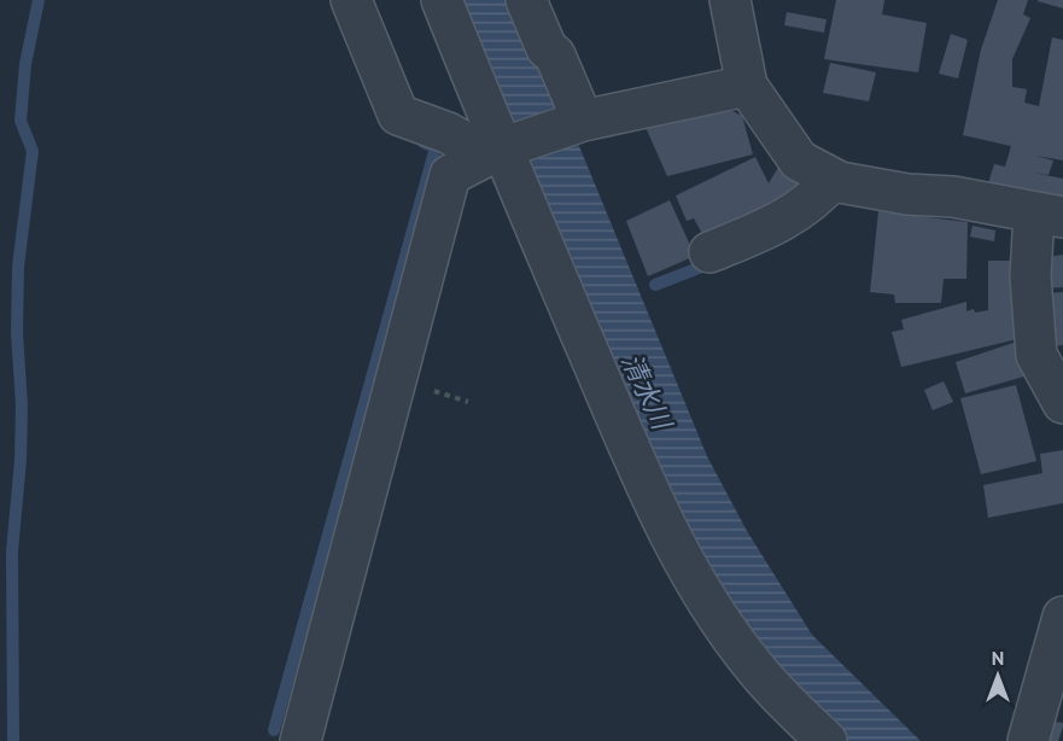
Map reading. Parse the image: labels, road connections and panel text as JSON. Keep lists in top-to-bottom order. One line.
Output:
{"water":["清水川"],"north":"top"}
